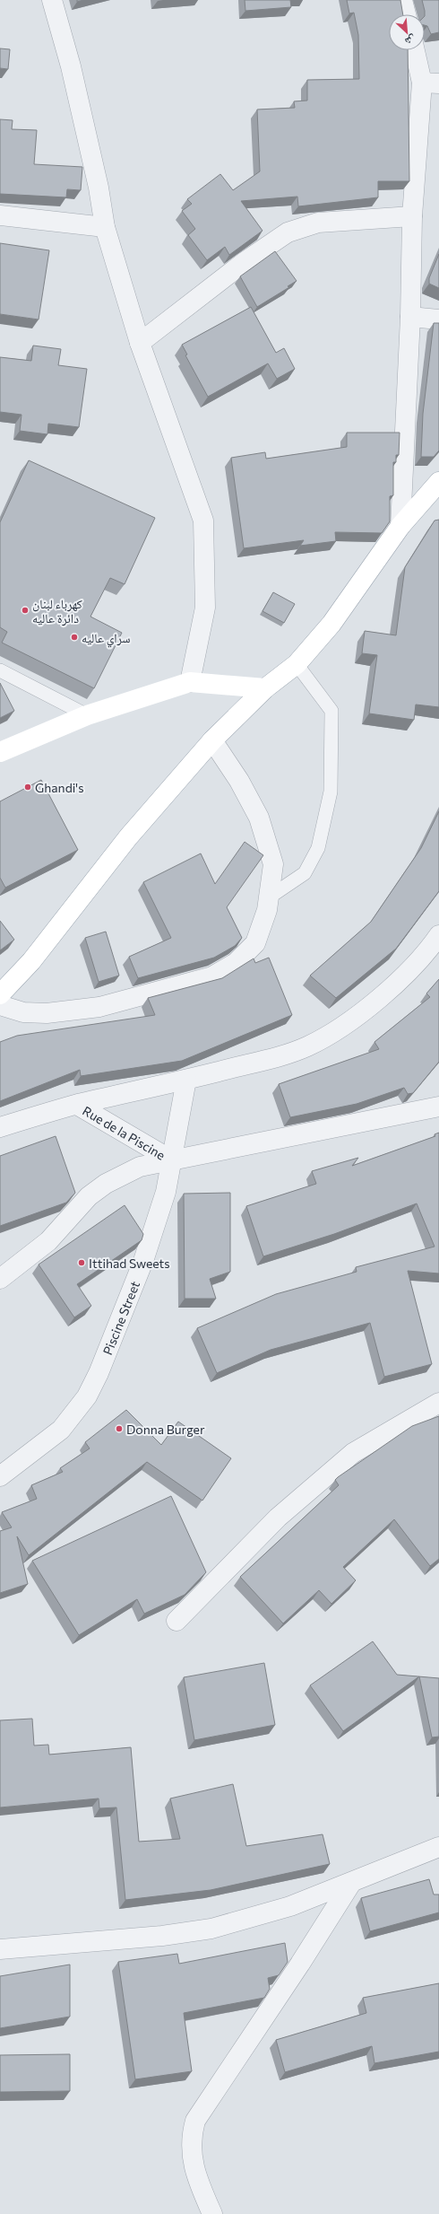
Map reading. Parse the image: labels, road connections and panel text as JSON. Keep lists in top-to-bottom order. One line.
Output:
{"streets":{"street":["Rue de la Piscine","Piscine Street"]},"crossings":[["Rue de la Piscine","Piscine Street"]],"places":["كهرباء لبنان دائرة عاليه","سراي عاليه","Ghandi's","Ittihad Sweets","Donna Burger"],"north":"bottom right"}
